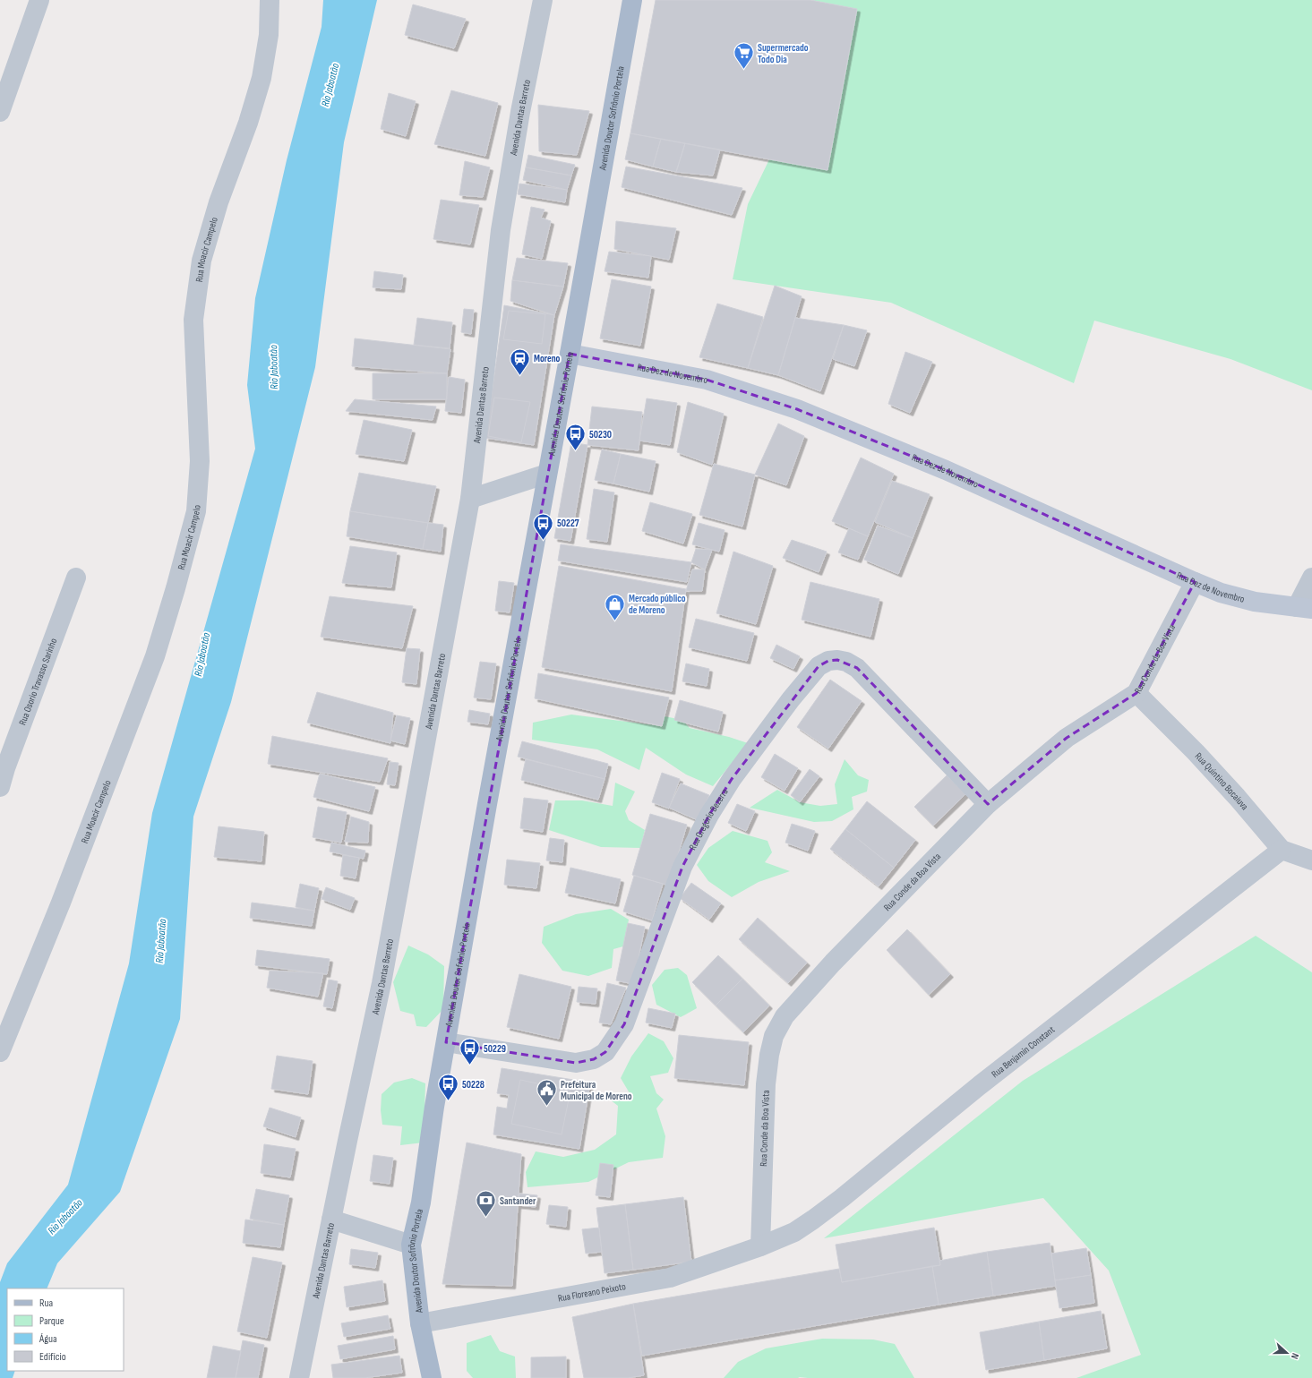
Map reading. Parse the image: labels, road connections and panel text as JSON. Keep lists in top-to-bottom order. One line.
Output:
{"streets":{"main road":["Avenida Doutor Sofrônio Portela","Rua Dez de Novembro"],"street":["Avenida Dantas Barreto","Rua Moacir Campelo","Rua Conde da Boa Vista","Rua Osorio Travasso Sarinho","Rua Quintino Bocaiuva","Rua Gregório Bezerra","Rua Benjamin Constant","Rua Floreano Peixoto"]},"crossings":[["Avenida Doutor Sofrônio Portela","Rua Dez de Novembro"],["Avenida Doutor Sofrônio Portela","Rua Gregório Bezerra"],["Avenida Doutor Sofrônio Portela","Rua Floreano Peixoto"],["Rua Dez de Novembro","Rua Conde da Boa Vista"],["Rua Conde da Boa Vista","Rua Quintino Bocaiuva"],["Rua Conde da Boa Vista","Rua Gregório Bezerra"],["Rua Conde da Boa Vista","Rua Benjamin Constant"],["Rua Conde da Boa Vista","Rua Floreano Peixoto"],["Rua Quintino Bocaiuva","Rua Benjamin Constant"],["Rua Benjamin Constant","Rua Floreano Peixoto"]],"water":["Rio Jaboatão"],"places":{"supermarket":["Supermercado Todo Dia"],"station":["Moreno"],"bus stop":["50230","50227","50229","50228"],"shop":["Mercado público de Moreno"],"public building":["Prefeitura Municipal de Moreno"],"bank":["Santander"]},"legend":["Rua","Parque","Água","Edifício"],"north":"right"}
